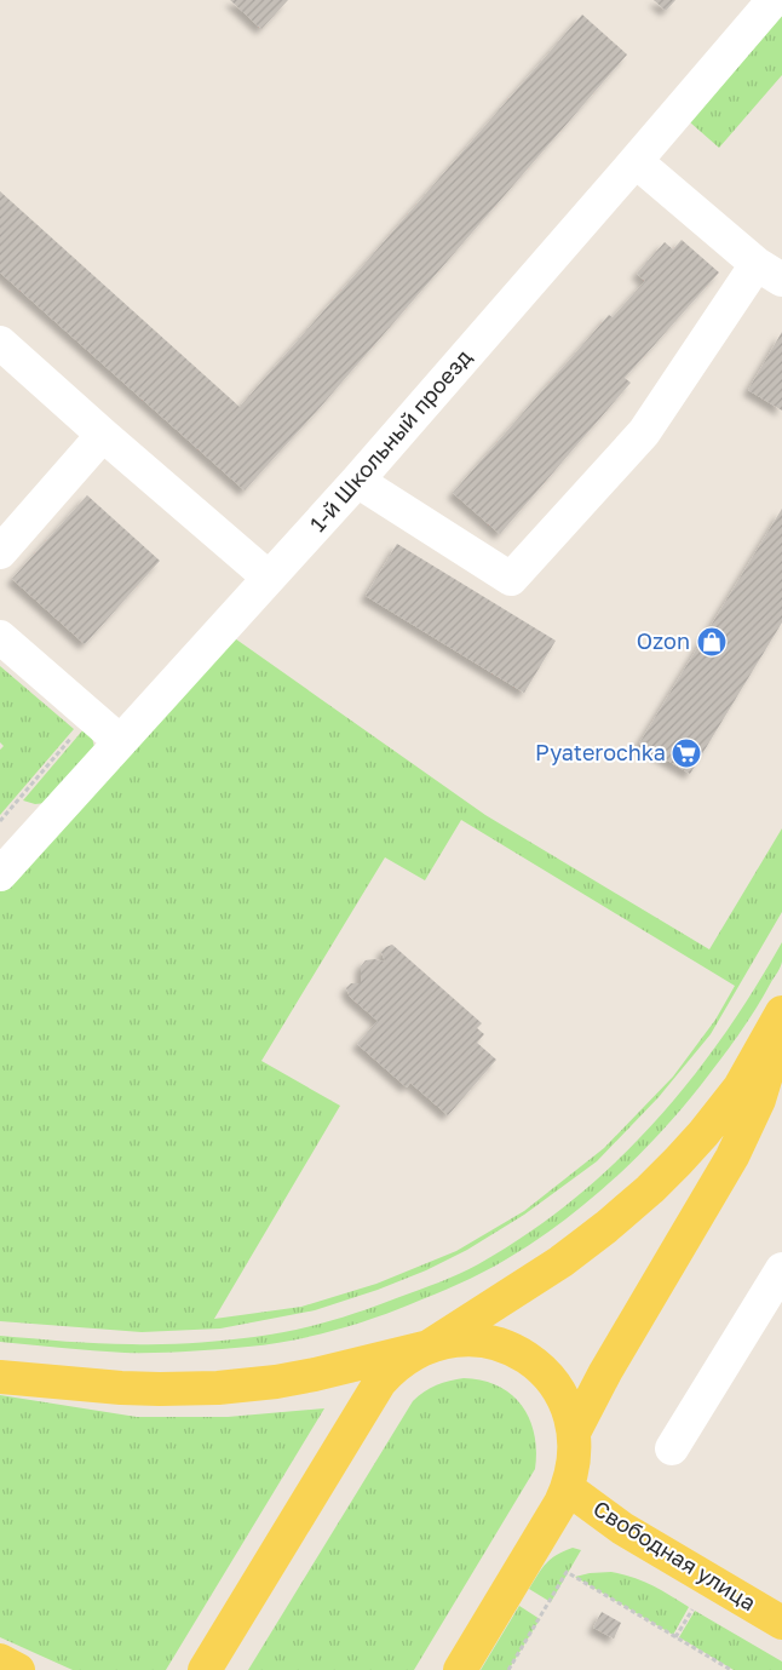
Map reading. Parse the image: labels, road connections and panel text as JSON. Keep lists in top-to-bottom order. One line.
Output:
{"streets":{"main road":["Свободная улица"],"lane":["1-й Школьный проезд"]},"places":{"shop":["Ozon"],"supermarket":["Pyaterochka"]}}
